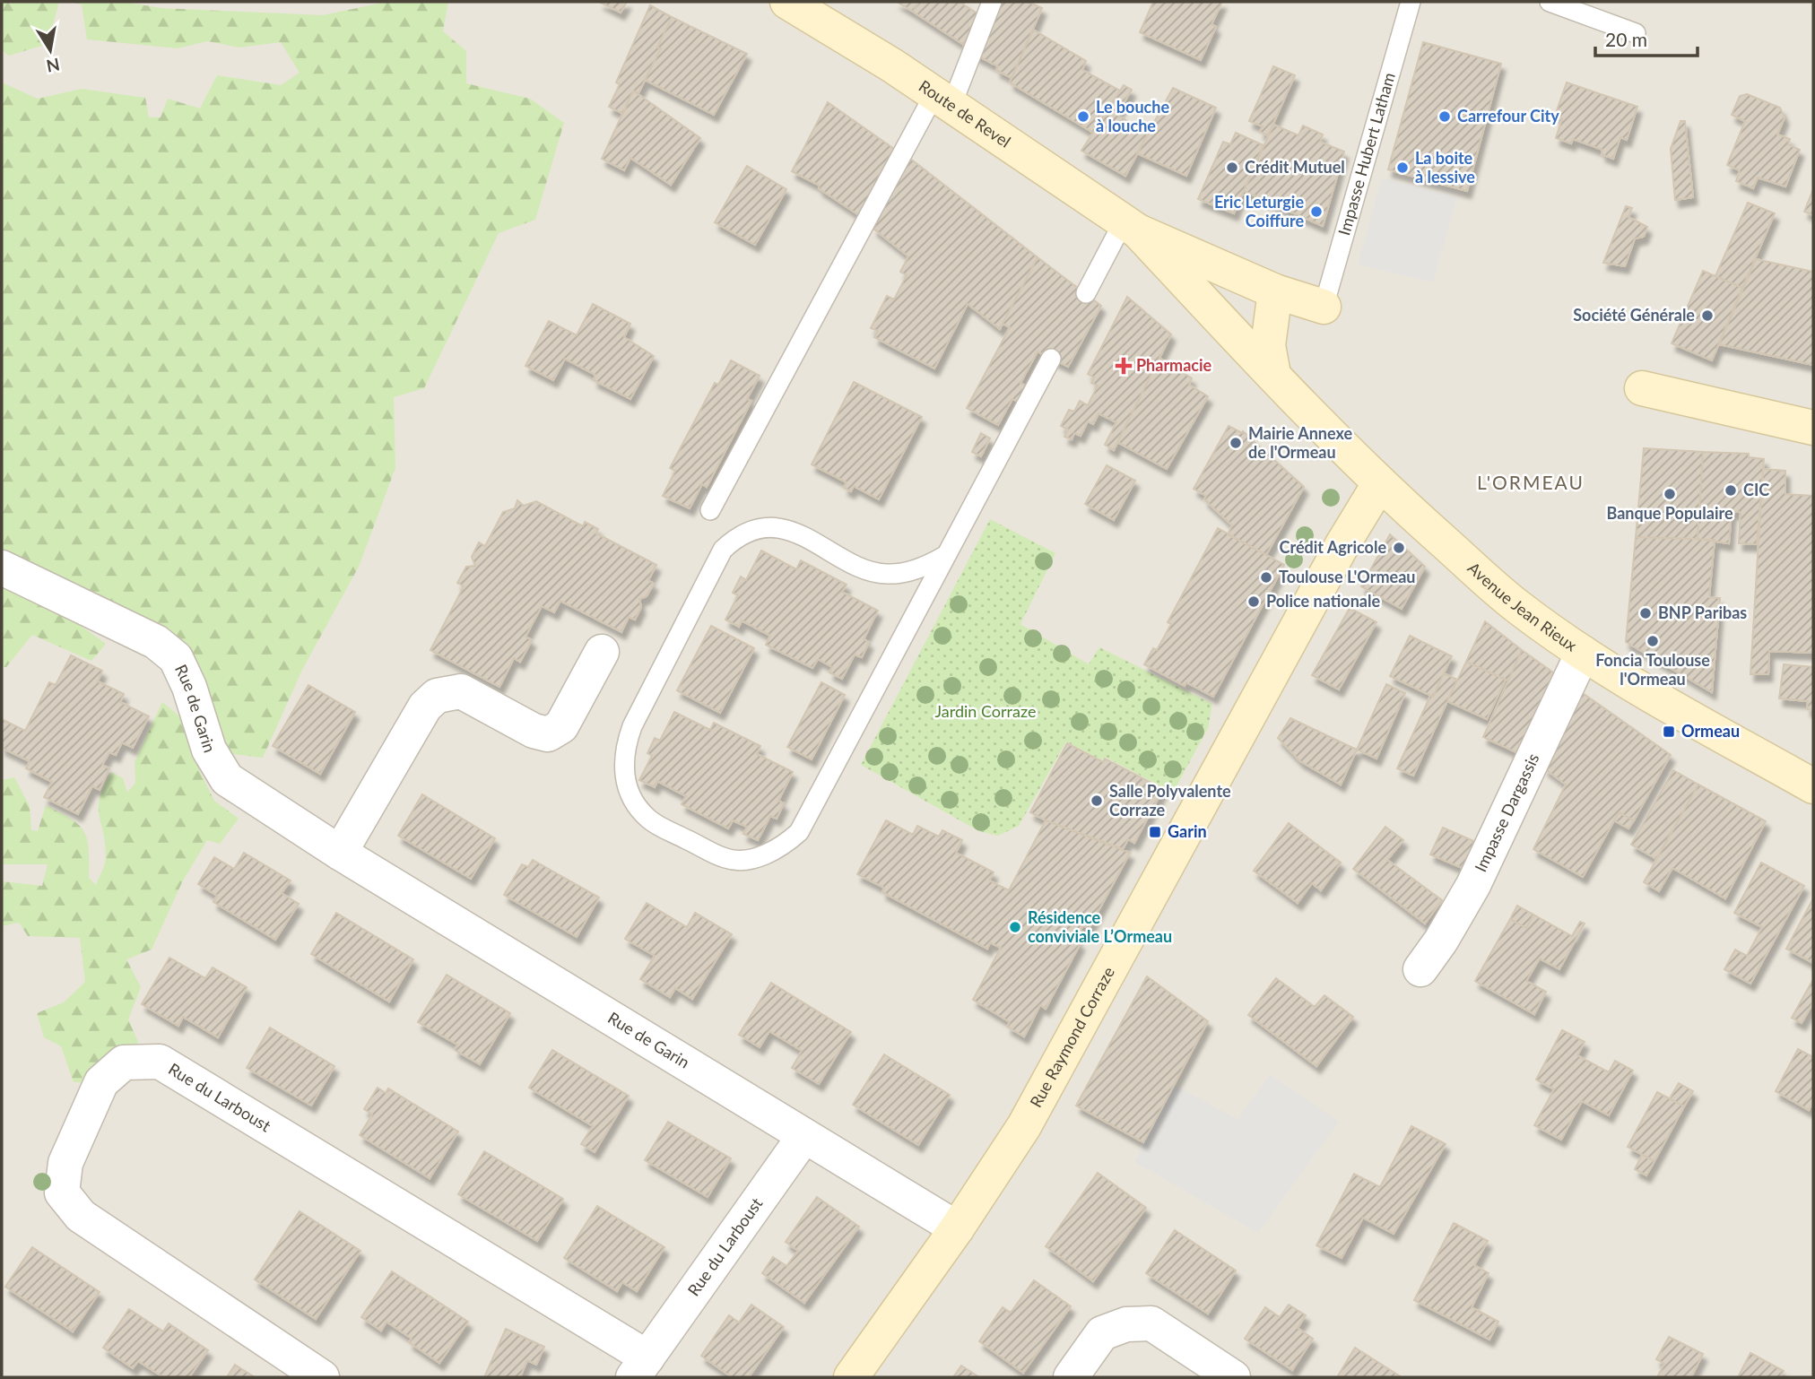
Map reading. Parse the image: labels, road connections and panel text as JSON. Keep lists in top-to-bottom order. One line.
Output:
{"streets":{"main road":["Route de Revel","Avenue Jean Rieux","Rue Raymond Corraze"],"street":["Rue de Garin","Impasse Dargassis","Rue du Larboust"],"lane":["Impasse Hubert Latham"]},"crossings":[["Route de Revel","Avenue Jean Rieux"],["Avenue Jean Rieux","Impasse Dargassis"],["Avenue Jean Rieux","Rue Raymond Corraze"],["Rue de Garin","Rue Raymond Corraze"],["Rue de Garin","Rue du Larboust"]],"districts":["L'ORMEAU"],"parks":["Jardin Corraze"],"places":{"other":["Le bouche à louche","Carrefour City","Crédit Mutuel","La boite à lessive","Eric Leturgie Coiffure","Société Générale","Mairie Annexe de l'Ormeau","CIC","Banque Populaire","Crédit Agricole","Toulouse L'Ormeau","Police nationale","BNP Paribas","Foncia Toulouse l'Ormeau","Salle Polyvalente Corraze","Résidence conviviale L’Ormeau"],"health":["Pharmacie"],"transit":["Ormeau","Garin"]},"scale_bar":"20 m","north":"bottom"}
